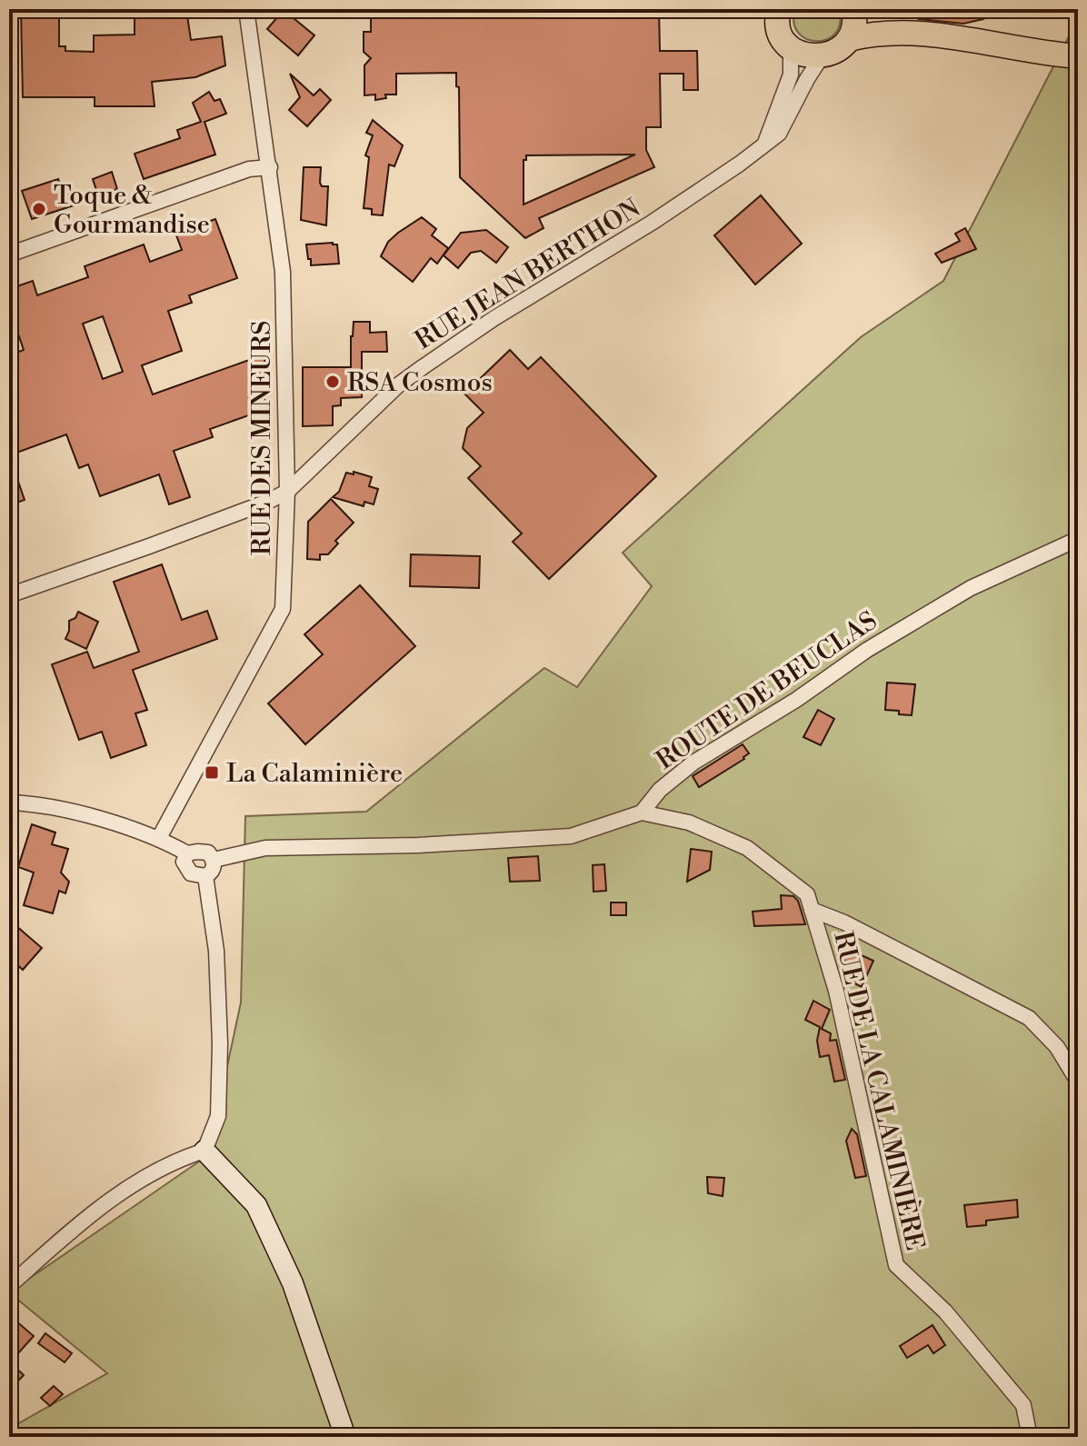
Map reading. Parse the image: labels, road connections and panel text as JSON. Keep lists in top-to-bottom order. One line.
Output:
{"streets":{"street":["RUE JEAN BERTHON","RUE DES MINEURS","ROUTE DE BEUCLAS","RUE DE LA CALAMINIÈRE"]},"crossings":[["RUE JEAN BERTHON","RUE DES MINEURS"],["ROUTE DE BEUCLAS","RUE DE LA CALAMINIÈRE"]],"places":{"other":["Toque & Gourmandise","RSA Cosmos"],"transit":["La Calaminière"]}}
